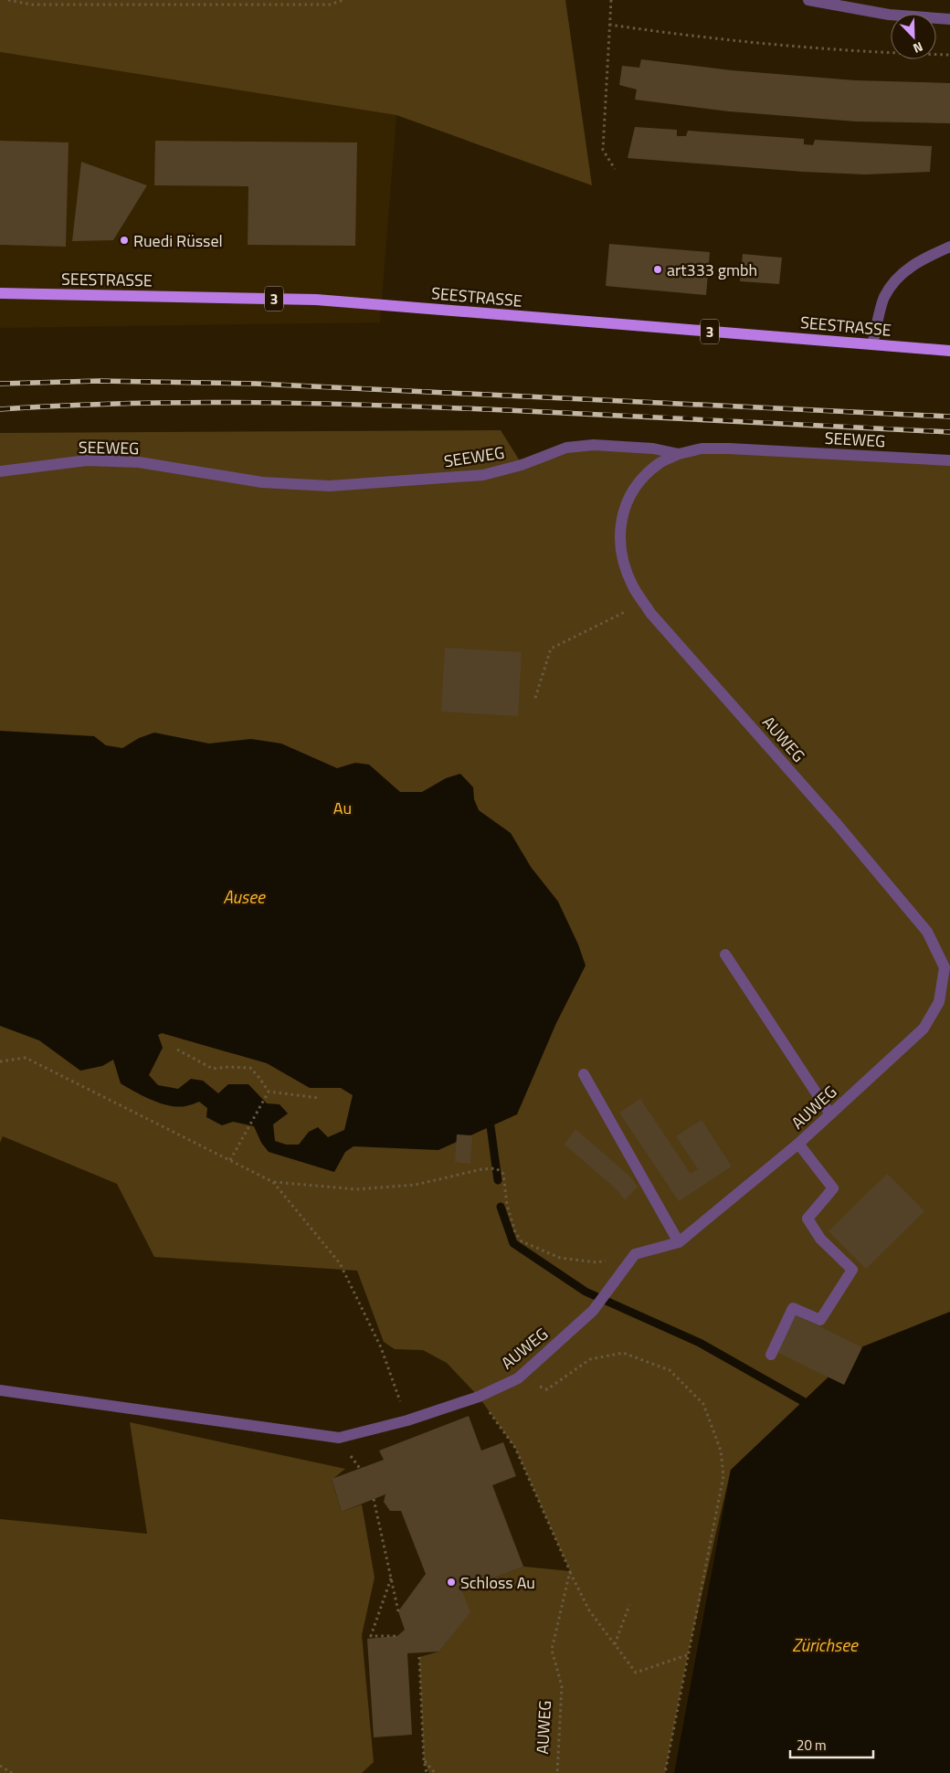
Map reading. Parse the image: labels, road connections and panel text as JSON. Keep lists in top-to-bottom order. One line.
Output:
{"streets":{"main road":["SEESTRASSE","3"],"street":["SEEWEG","AUWEG"]},"crossings":[["SEEWEG","AUWEG"]],"water":["Ausee","Zürichsee"],"parks":["Au"],"places":["Ruedi Rüssel","art333 gmbh","Schloss Au"],"scale_bar":"20 m","north":"bottom right"}
